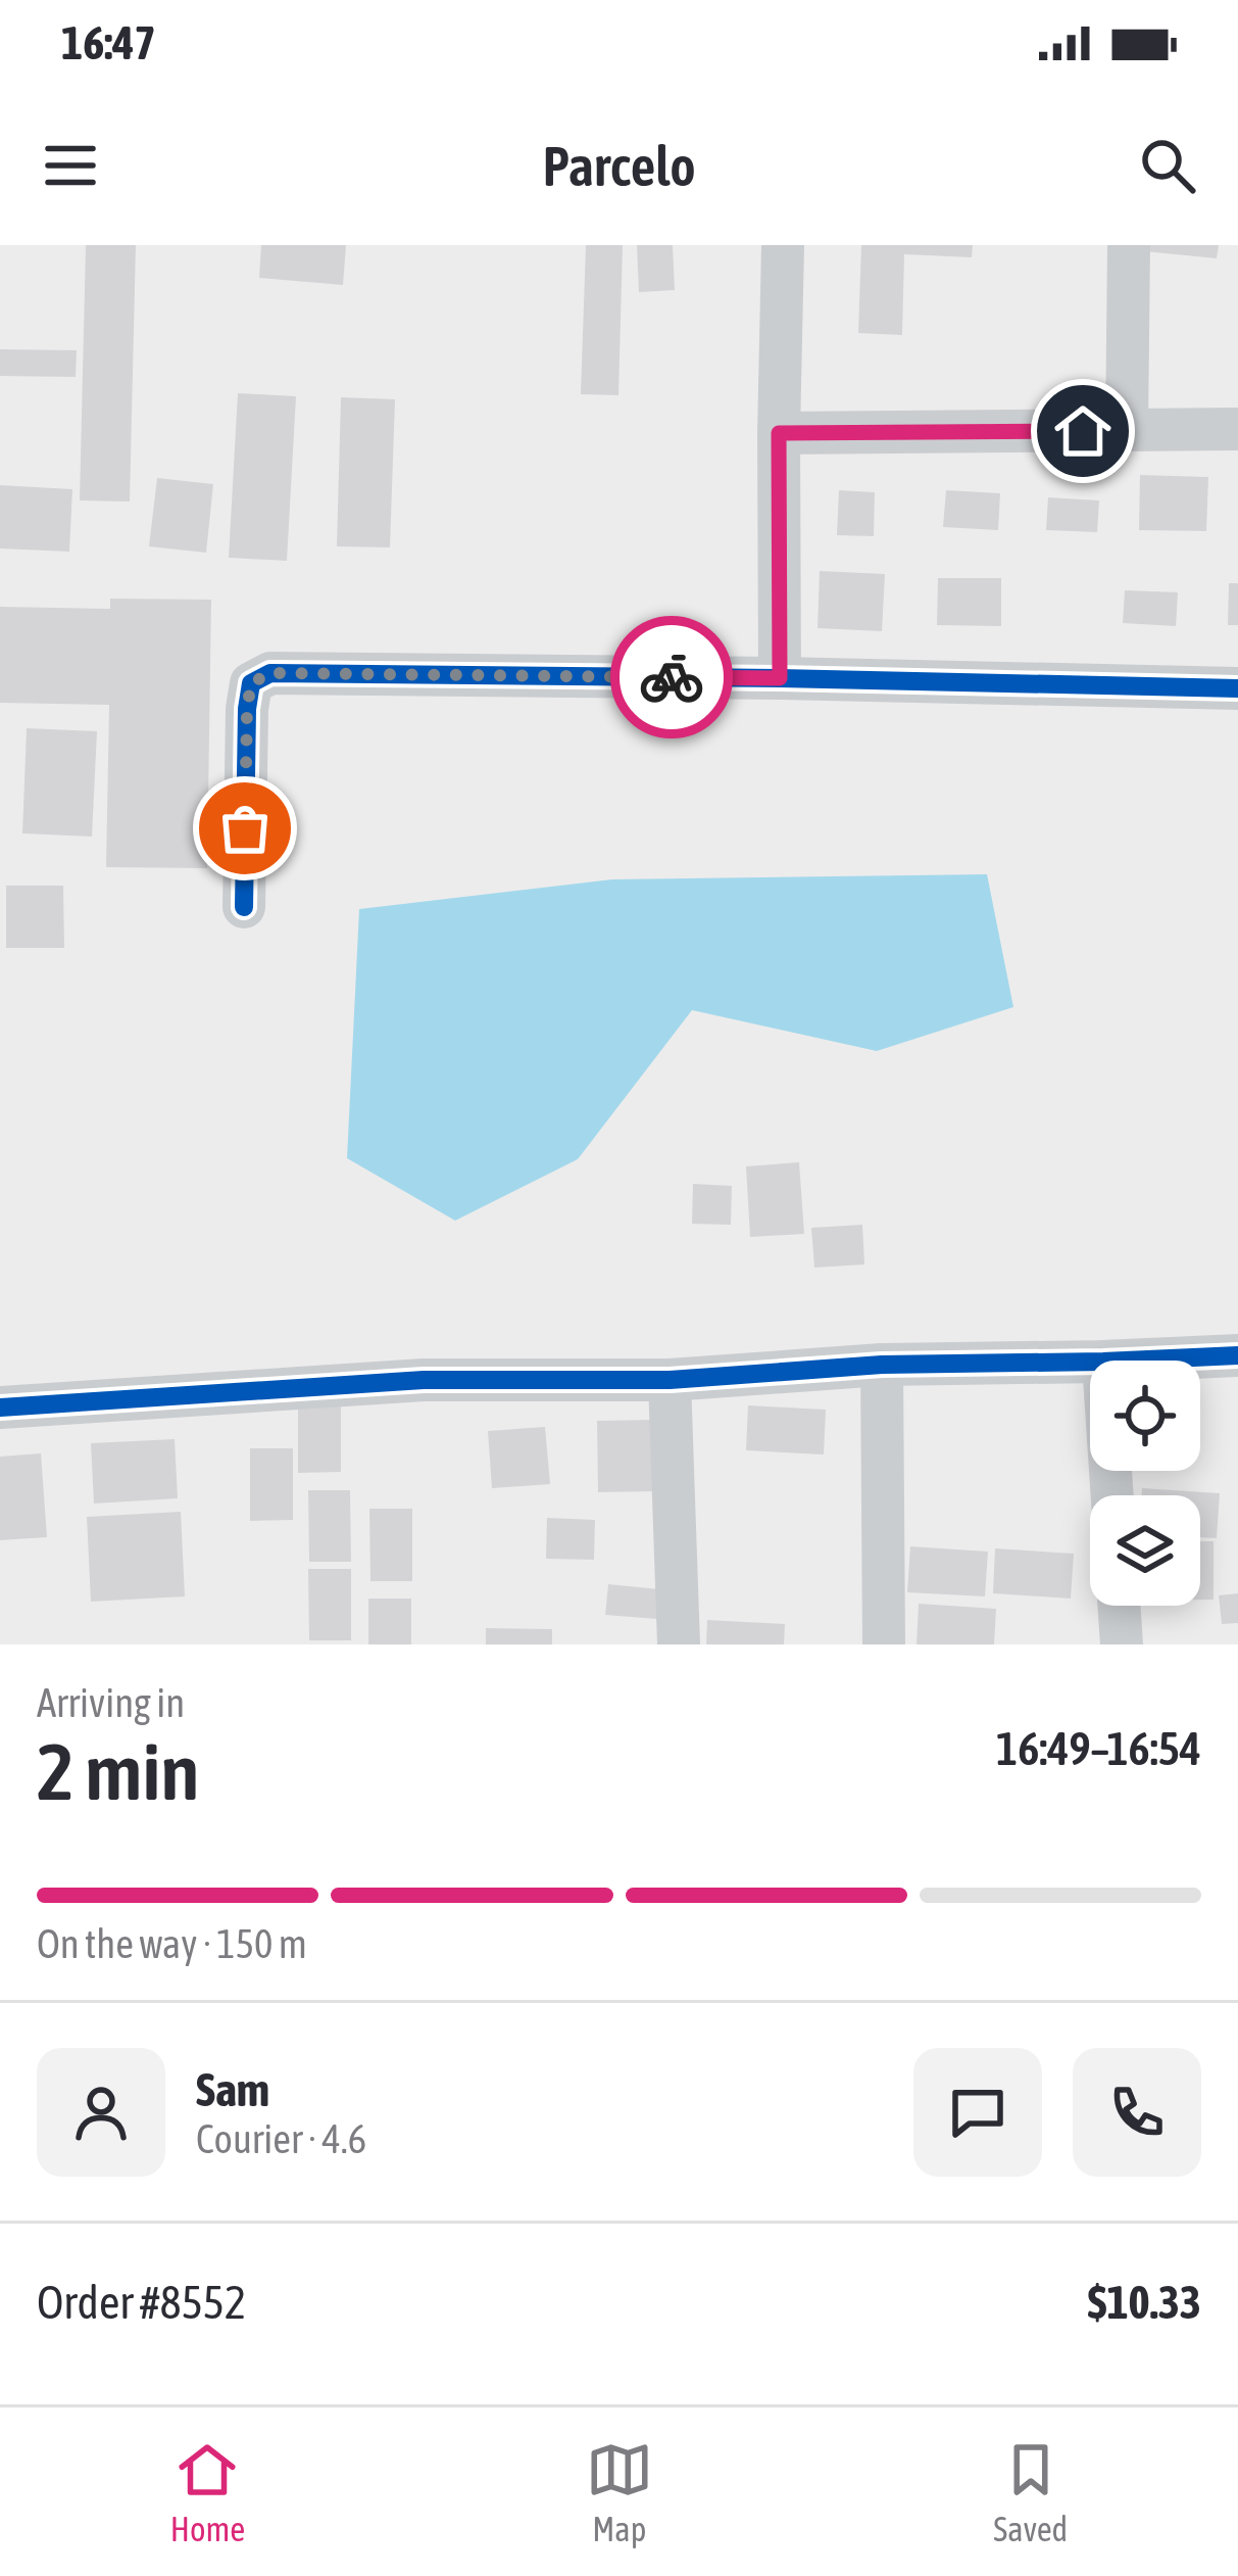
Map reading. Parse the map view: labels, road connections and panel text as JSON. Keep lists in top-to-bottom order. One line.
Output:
{"page":{"status":"16:47","header":"Parcelo","heading":["2 min","Arriving in","16:49–16:54"],"panel":["Sam","Courier · 4.6","Order #8552","$10.33"],"bar":"On the way · 150 m","tabs":["Home","Map","Saved"]}}
